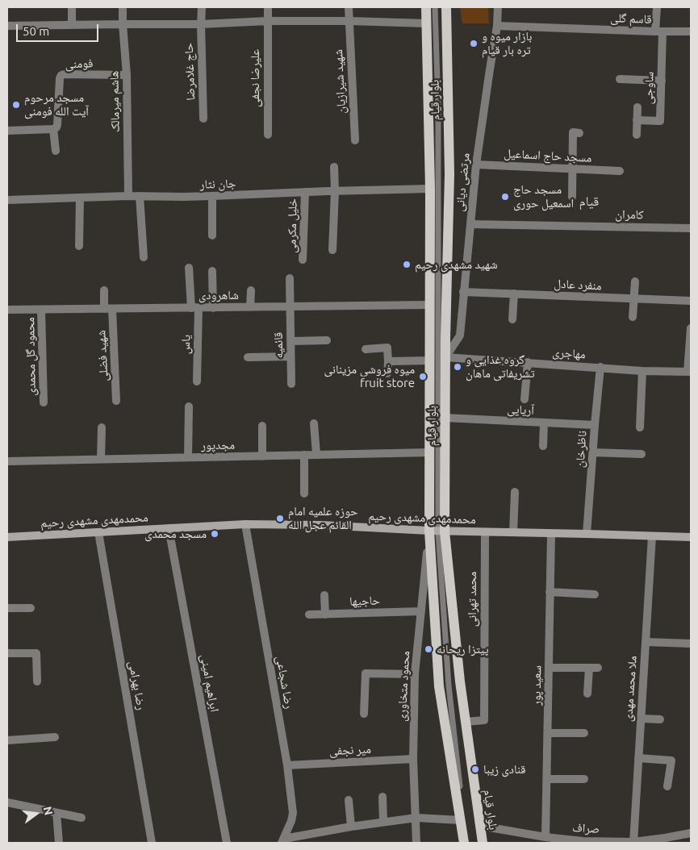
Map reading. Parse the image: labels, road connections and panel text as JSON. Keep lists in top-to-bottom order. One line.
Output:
{"streets":{"main road":["بلوار قیام","محمدمهدی مشهدی رحیم"],"street":["قاسم گلی","فومنی","حاج غلامرضا","علیرضا نجفی","شهید شیرازیان","ساوجی","هاشم میرمالک","مسجد حاج اسماعیل","مرتضی دیانی","جان نثار","کامران","خلیل مکرمی","منفرد عادل","شاهرودی","یاس","قائمیه","مهاجری","شهید فضلی","محمود گل محمدی","آریایی","مجدپور","ناظرخان","محمد تهرانی","حاجیها","رضا شجاعی","ابراهیم امینی","رضا بهرامی","سعید پور","محمود متخاوری","ملا محمد مهدی","میر نجفی","صراف"]},"crossings":[["قاسم گلی","ساوجی"],["قاسم گلی","مرتضی دیانی"],["فومنی","هاشم میرمالک"],["بلوار قیام","مرتضی دیانی"],["بلوار قیام","جان نثار"],["بلوار قیام","شاهرودی"],["بلوار قیام","مهاجری"],["بلوار قیام","آریایی"],["بلوار قیام","مجدپور"],["بلوار قیام","محمدمهدی مشهدی رحیم"],["بلوار قیام","محمد تهرانی"],["بلوار قیام","محمود متخاوری"],["بلوار قیام","صراف"],["هاشم میرمالک","جان نثار"],["مسجد حاج اسماعیل","مرتضی دیانی"],["مرتضی دیانی","کامران"],["مرتضی دیانی","منفرد عادل"],["مرتضی دیانی","مهاجری"],["جان نثار","خلیل مکرمی"],["شاهرودی","یاس"],["شاهرودی","قائمیه"],["شاهرودی","شهید فضلی"],["شاهرودی","محمود گل محمدی"],["مهاجری","ناظرخان"],["آریایی","ناظرخان"],["ناظرخان","محمدمهدی مشهدی رحیم"],["محمدمهدی مشهدی رحیم","محمد تهرانی"],["محمدمهدی مشهدی رحیم","رضا شجاعی"],["محمدمهدی مشهدی رحیم","ابراهیم امینی"],["محمدمهدی مشهدی رحیم","رضا بهرامی"],["محمدمهدی مشهدی رحیم","سعید پور"],["محمدمهدی مشهدی رحیم","محمود متخاوری"],["محمدمهدی مشهدی رحیم","ملا محمد مهدی"],["حاجیها","محمود متخاوری"],["رضا شجاعی","میر نجفی"],["سعید پور","صراف"],["محمود متخاوری","میر نجفی"],["ملا محمد مهدی","صراف"]],"districts":["قیام"],"places":["بازار میوه و تره بار قیام","مسجد مرحوم آیت الله فومنی","مسجد حاج اسمعیل حوری","شهید مشهدی رحیم","گروه غذایی و تشریفاتی ماهان","میوه فروشی مزینانی fruit store","حوزه علمیه امام القائم عجل الله","مسجد محمدی","پیتزا ریحانه","قنادی زیبا"],"scale_bar":"50 m","north":"right"}
